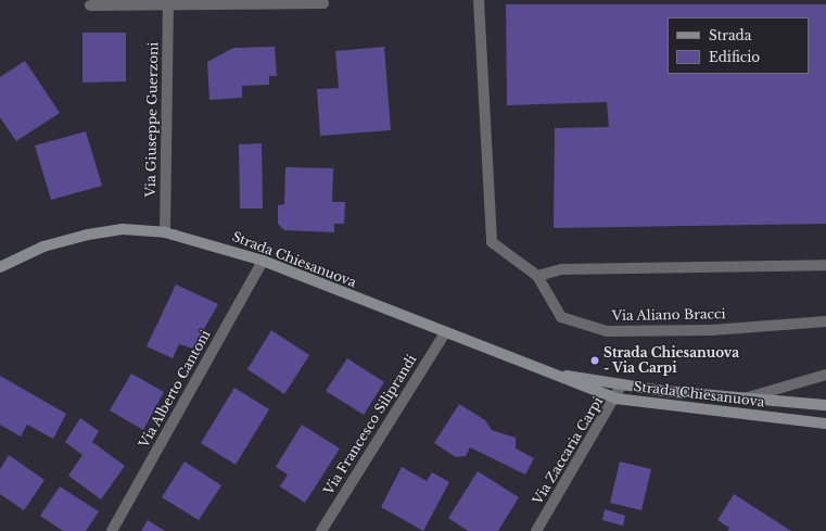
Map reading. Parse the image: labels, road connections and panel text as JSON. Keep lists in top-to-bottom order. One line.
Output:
{"streets":{"main road":["Strada Chiesanuova"],"street":["Via Giuseppe Guerzoni","Via Aliano Bracci","Via Alberto Cantoni","Via Francesco Siliprandi","Via Zaccaria Carpi"]},"crossings":[["Via Giuseppe Guerzoni","Strada Chiesanuova"],["Strada Chiesanuova","Via Alberto Cantoni"],["Strada Chiesanuova","Via Francesco Siliprandi"],["Strada Chiesanuova","Via Zaccaria Carpi"]],"places":["Strada Chiesanuova - Via Carpi"],"legend":["Strada","Edificio"]}
